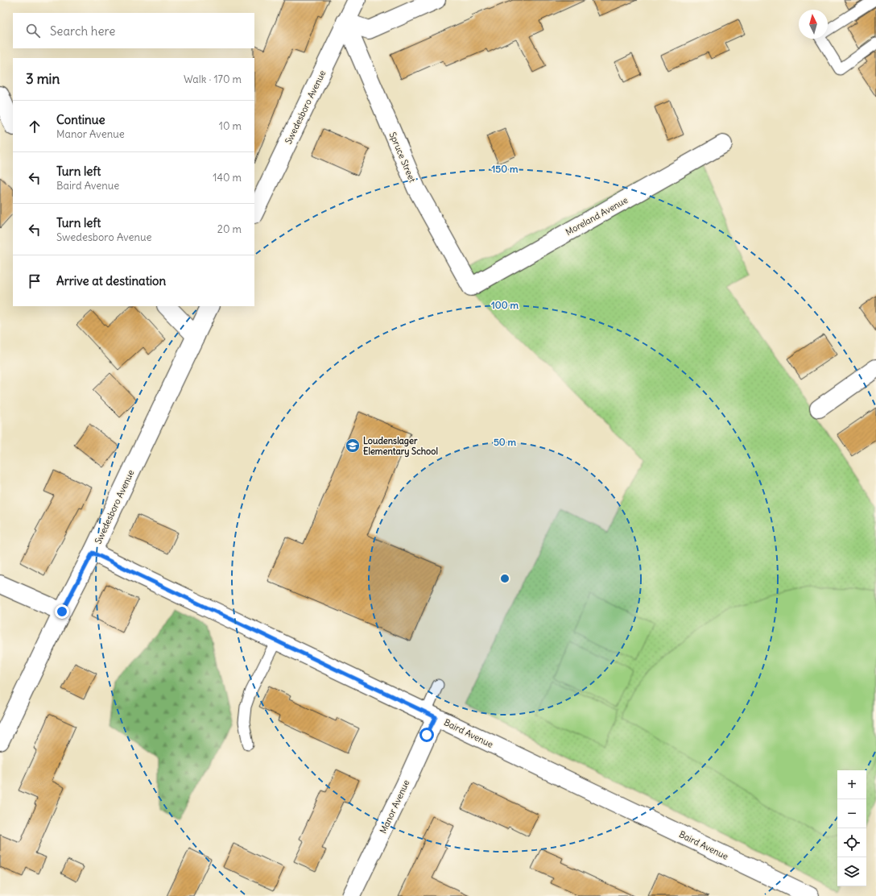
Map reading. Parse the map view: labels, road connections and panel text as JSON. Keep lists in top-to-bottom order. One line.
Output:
{"streets":{"street":["Swedesboro Avenue","Spruce Street","Moreland Avenue","Baird Avenue","Manor Avenue"]},"crossings":[["Swedesboro Avenue","Spruce Street"],["Swedesboro Avenue","Baird Avenue"],["Spruce Street","Moreland Avenue"],["Baird Avenue","Manor Avenue"]],"places":{"school or university":["Loudenslager Elementary School"]},"north":"top","page":{"search":"Search here","heading":["3 min","Walk · 170 m"],"list":[["Continue","Manor Avenue","10 m"],["Turn left","Baird Avenue","140 m"],["Turn left","Swedesboro Avenue","20 m"],"Arrive at destination"],"map_buttons":["+","−"]},"rings":["150 m","100 m","50 m"]}
